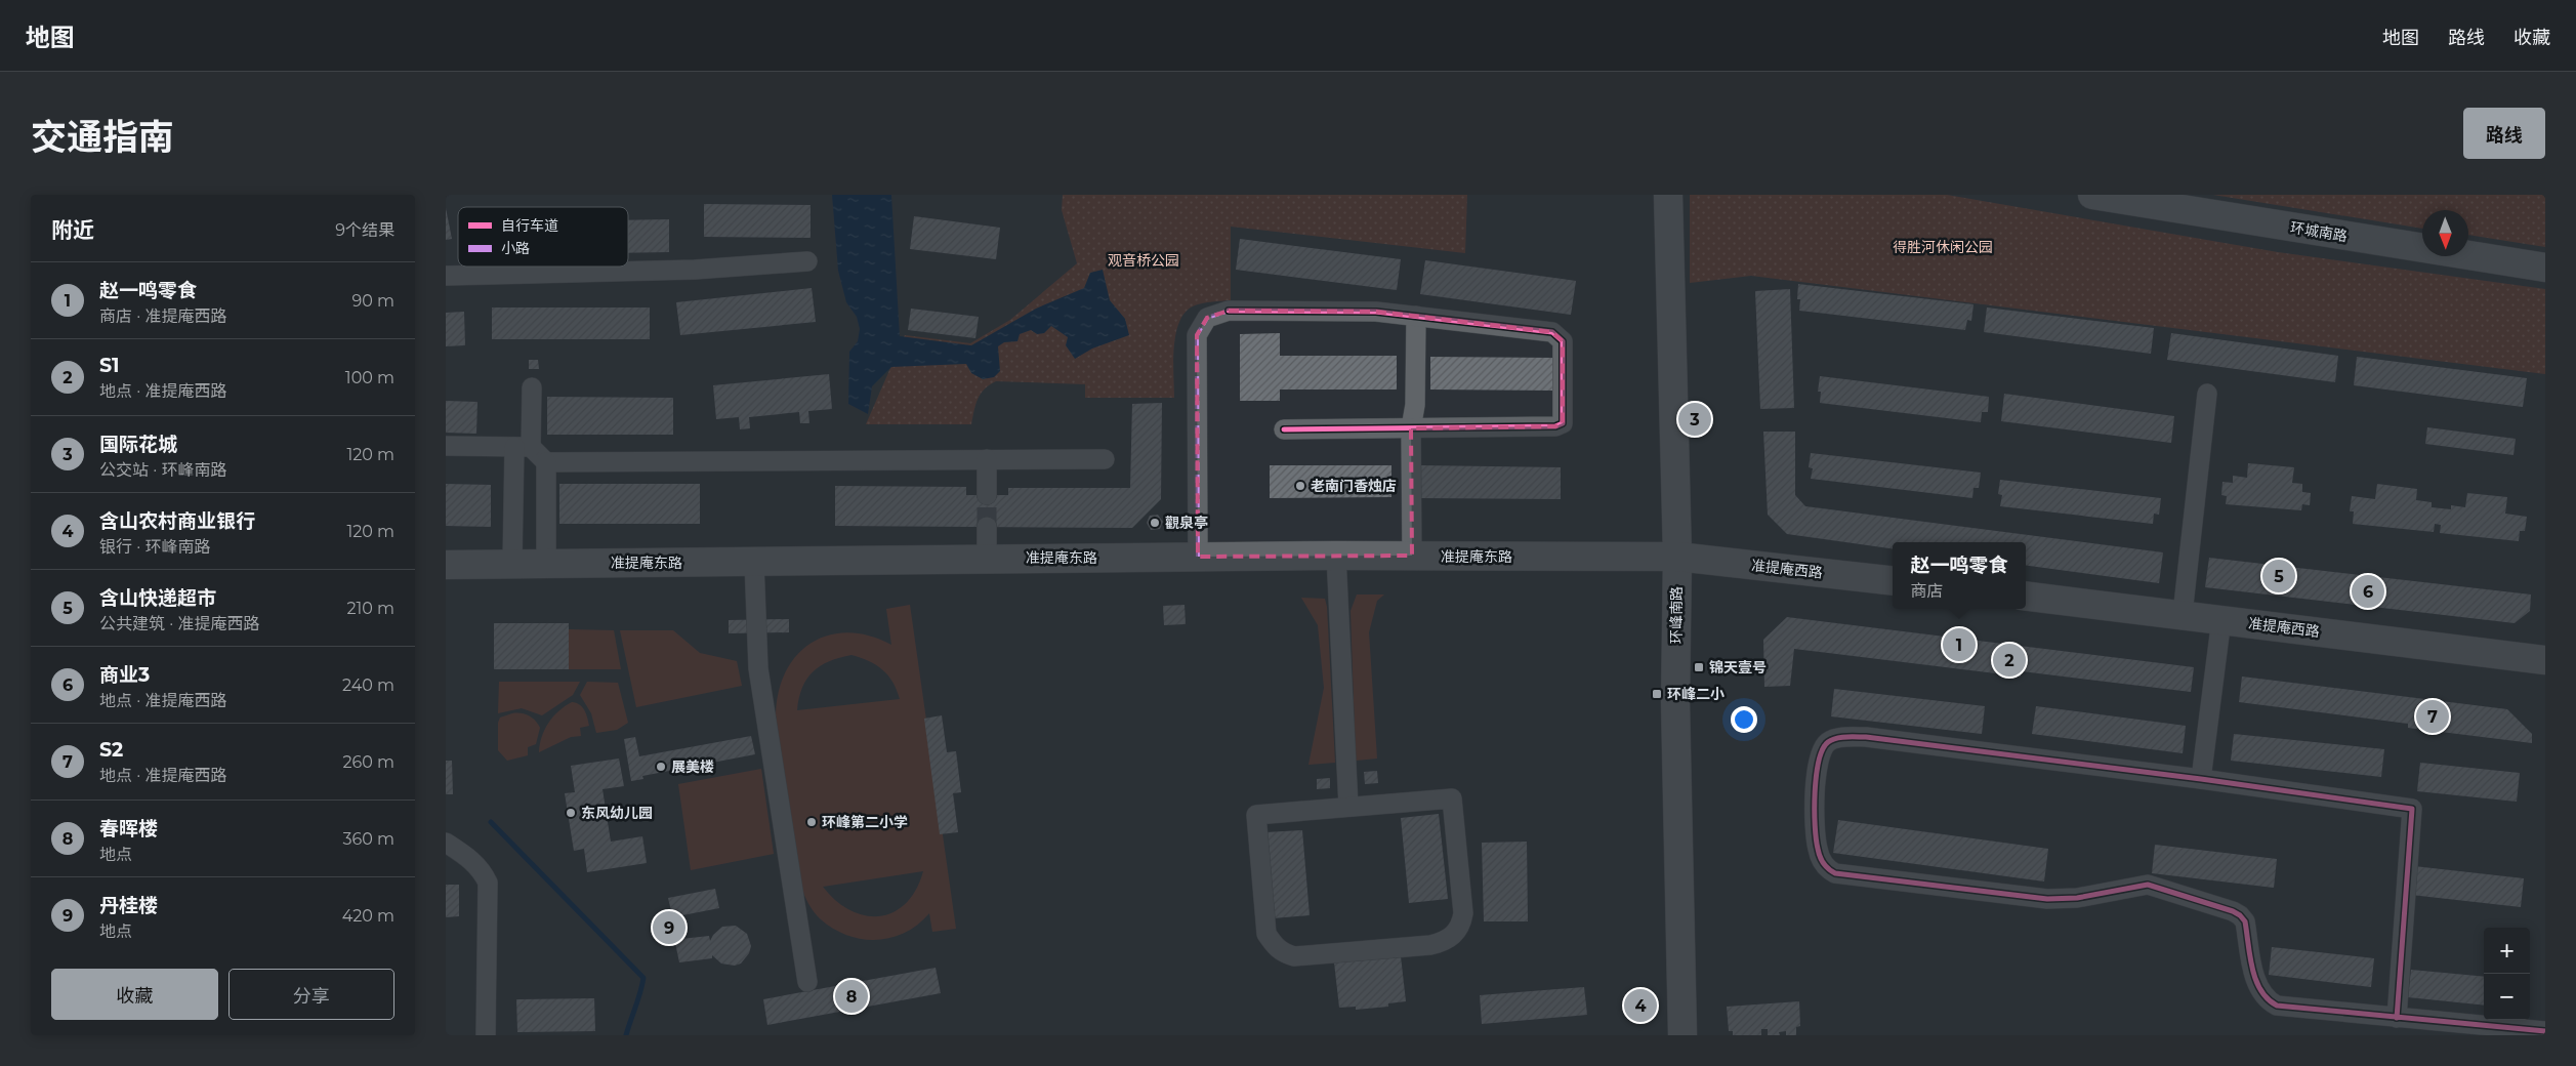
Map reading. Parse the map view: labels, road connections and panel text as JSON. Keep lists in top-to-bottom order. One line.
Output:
{"streets":{"main road":["环城南路","准提庵东路","准提庵西路","环峰南路"]},"crossings":[["准提庵东路","准提庵西路"],["准提庵东路","环峰南路"],["准提庵西路","环峰南路"]],"parks":["得胜河休闲公园","观音桥公园"],"places":{"other":["老南门香烛店","觀泉亭","展美楼","东风幼儿园","环峰第二小学"],"transit":["锦天壹号","环峰二小"]},"legend":["自行车道","小路"],"north":"bottom","page":{"header":"地图","nav":["地图","路线","收藏"],"title":"交通指南","buttons":["路线",["收藏","分享"]],"heading":["附近","9个结果"],"list":[{"mark":"1","name":"赵一鸣零食","note":"商店 · 准提庵西路","value":"90 m"},{"mark":"2","name":"S1","note":"地点 · 准提庵西路","value":"100 m"},{"mark":"3","name":"国际花城","note":"公交站 · 环峰南路","value":"120 m"},{"mark":"4","name":"含山农村商业银行","note":"银行 · 环峰南路","value":"120 m"},{"mark":"5","name":"含山快递超市","note":"公共建筑 · 准提庵西路","value":"210 m"},{"mark":"6","name":"商业3","note":"地点 · 准提庵西路","value":"240 m"},{"mark":"7","name":"S2","note":"地点 · 准提庵西路","value":"260 m"},{"mark":"8","name":"春晖楼","note":"地点","value":"360 m"},{"mark":"9","name":"丹桂楼","note":"地点","value":"420 m"}],"pins":["3","5","6","1","2","7","9","8","4"],"popup":["赵一鸣零食","商店"],"map_buttons":["+","−"]}}
